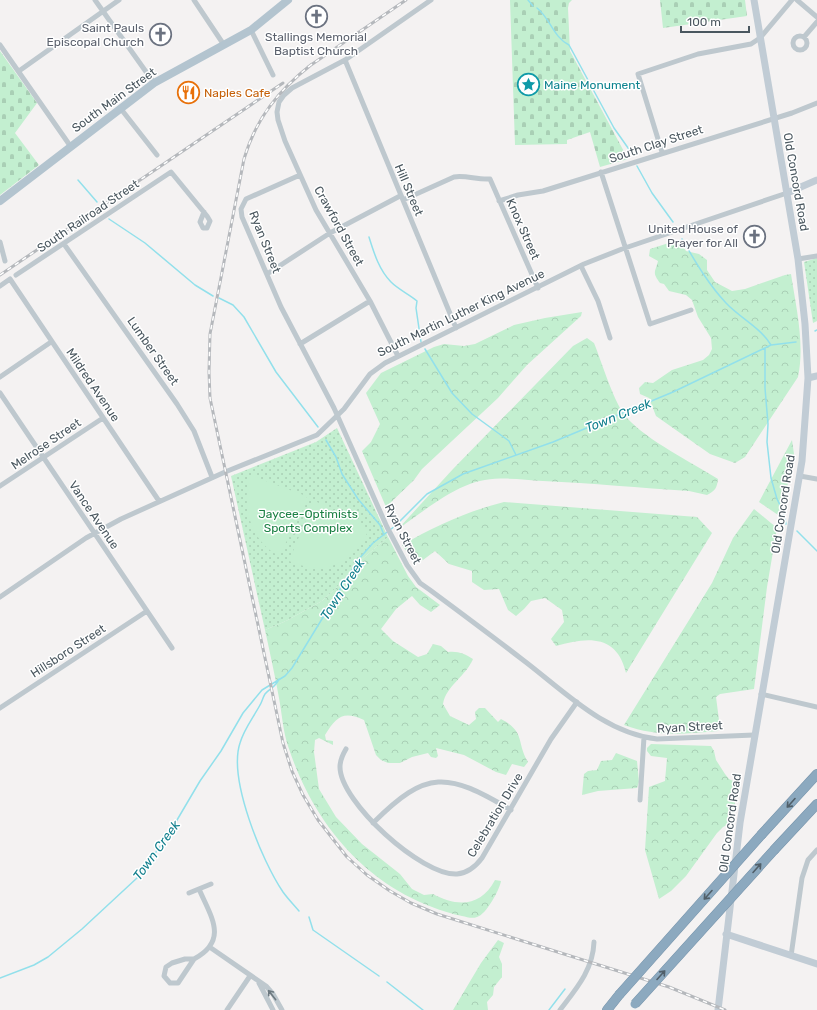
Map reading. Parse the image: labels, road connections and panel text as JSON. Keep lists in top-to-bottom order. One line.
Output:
{"streets":{"main road":["South Main Street","Old Concord Road","South Martin Luther King Avenue"],"street":["South Clay Street","Hill Street","South Railroad Street","Crawford Street","Knox Street","Ryan Street","Lumber Street","Mildred Avenue","Melrose Street","Vance Avenue","Hillsboro Street","Celebration Drive"]},"crossings":[["South Clay Street","Old Concord Road"],["South Clay Street","Knox Street"],["Old Concord Road","Ryan Street"],["Old Concord Road","South Martin Luther King Avenue"],["Hill Street","Crawford Street"],["Hill Street","Knox Street"],["Hill Street","South Martin Luther King Avenue"],["South Railroad Street","Lumber Street"],["Crawford Street","Ryan Street"],["Crawford Street","South Martin Luther King Avenue"],["Knox Street","South Martin Luther King Avenue"],["Ryan Street","South Martin Luther King Avenue"],["Ryan Street","Celebration Drive"],["South Martin Luther King Avenue","Lumber Street"],["South Martin Luther King Avenue","Mildred Avenue"],["South Martin Luther King Avenue","Vance Avenue"],["Mildred Avenue","Melrose Street"],["Melrose Street","Vance Avenue"],["Vance Avenue","Hillsboro Street"]],"water":["Town Creek"],"parks":["Jaycee-Optimists Sports Complex"],"places":{"church":["Stallings Memorial Baptist Church","Saint Pauls Episcopal Church","United House of Prayer for All"],"place":["Maine Monument"],"restaurant":["Naples Cafe"]},"scale_bar":"100 m"}
